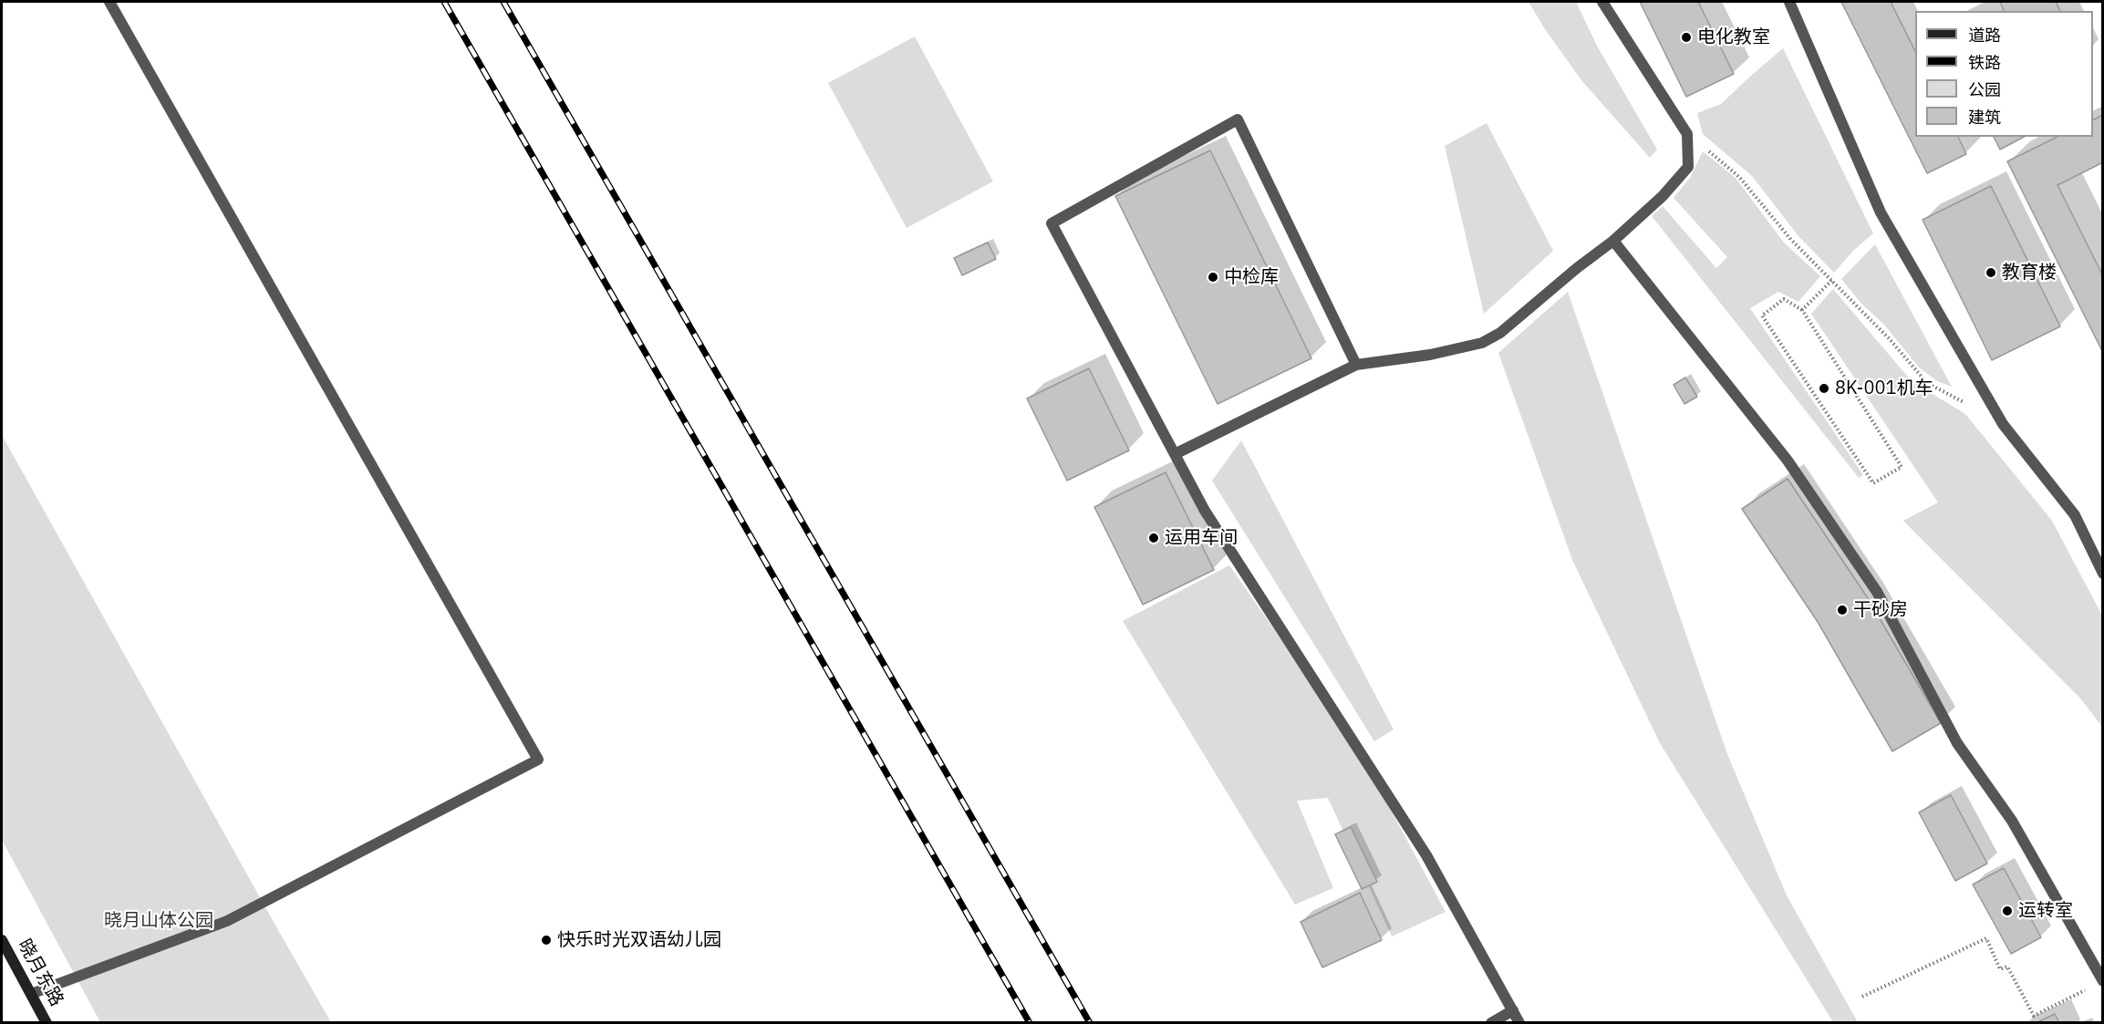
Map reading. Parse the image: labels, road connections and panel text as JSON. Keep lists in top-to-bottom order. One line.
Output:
{"streets":{"street":["晓月东路"]},"parks":["晓月山体公园"],"places":["电化教室","教育楼","中检库","8K-001机车","运用车间","干砂房","运转室","快乐时光双语幼儿园"],"legend":["道路","铁路","公园","建筑"]}
